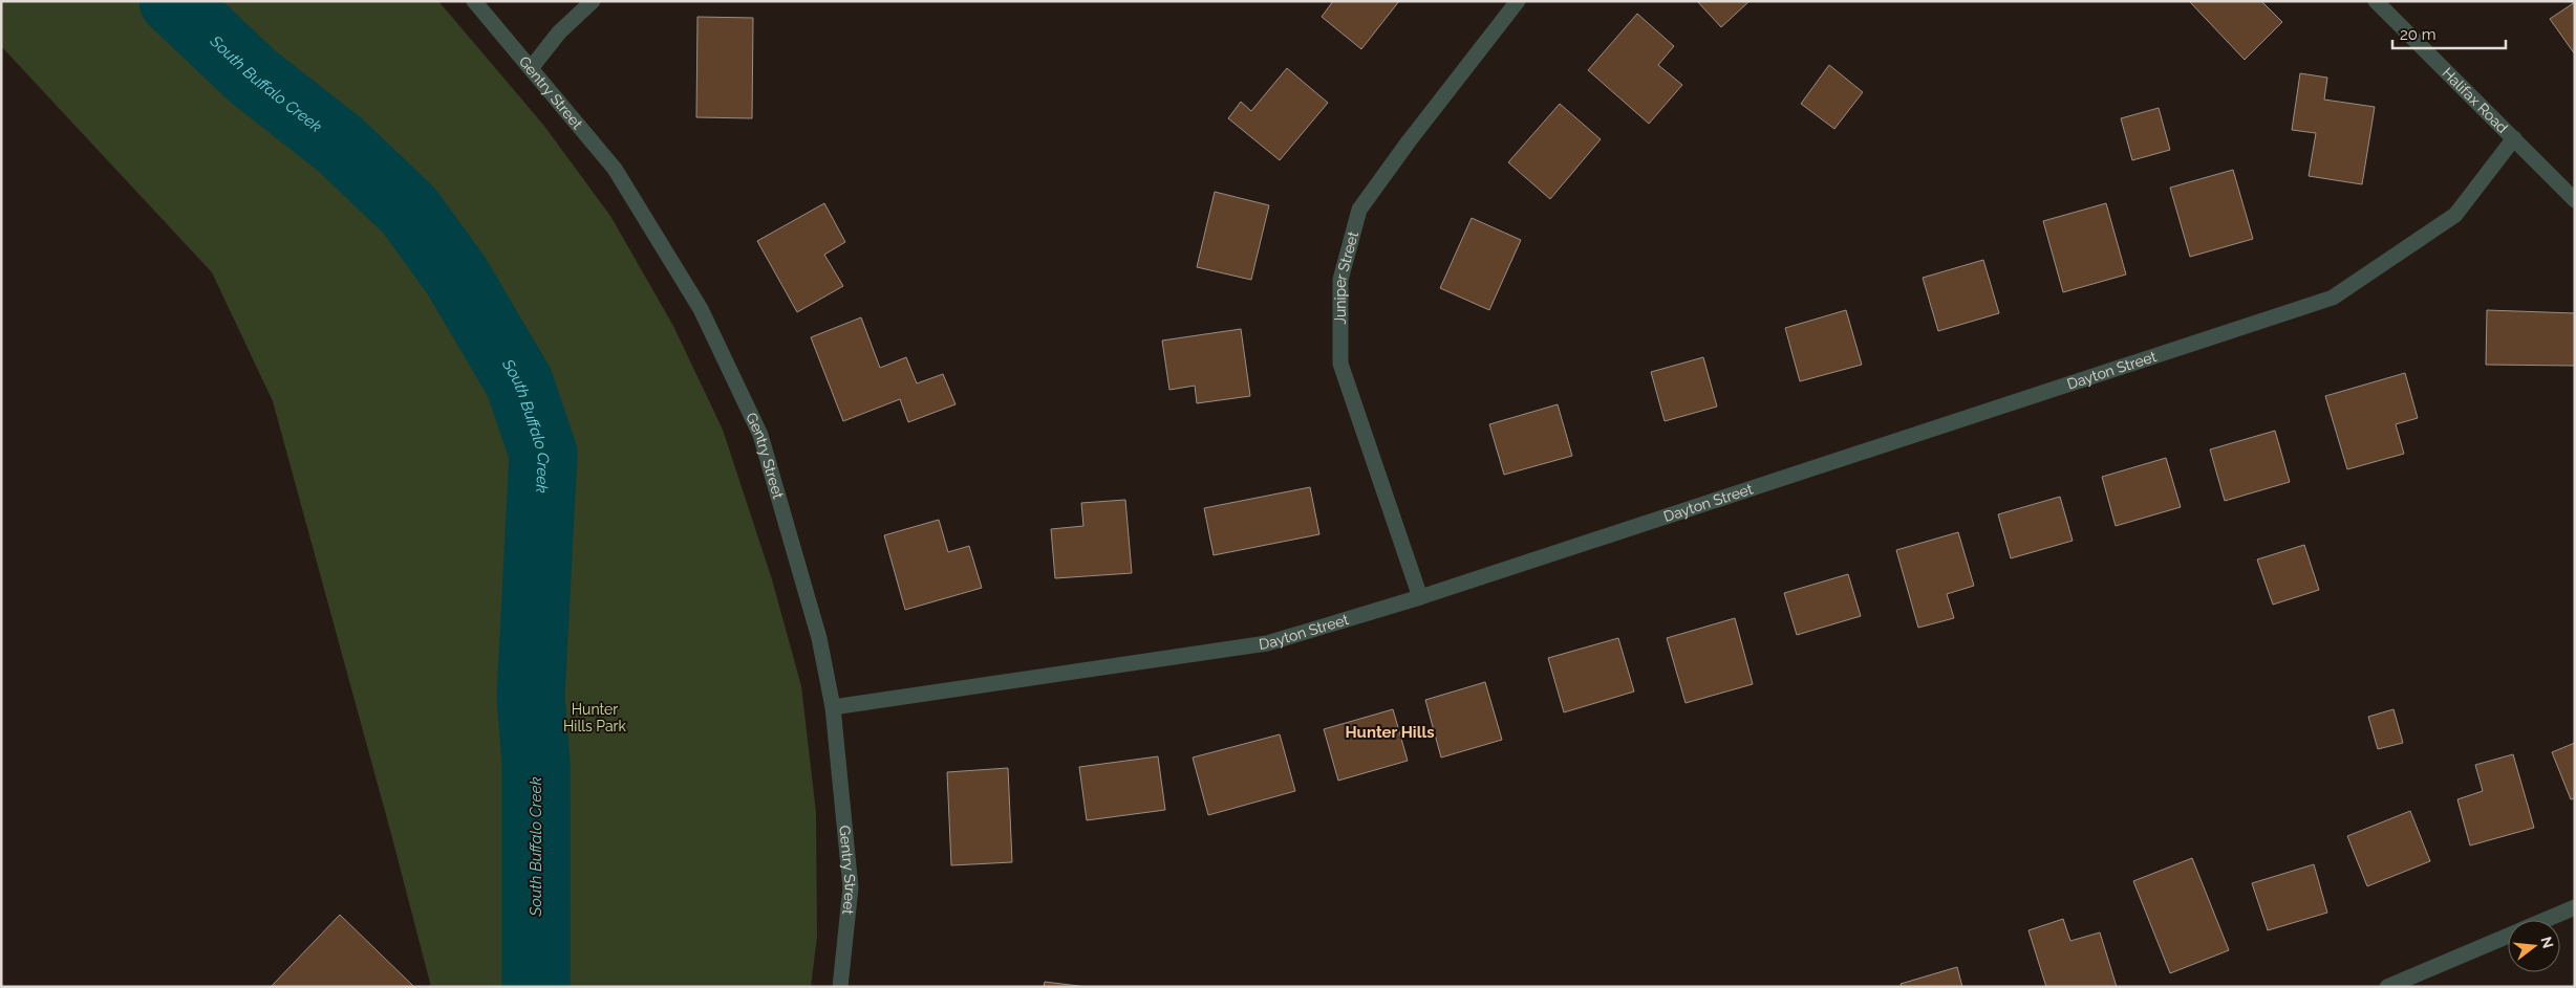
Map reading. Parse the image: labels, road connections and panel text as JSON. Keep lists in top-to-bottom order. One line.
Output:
{"streets":{"street":["Gentry Street","Halifax Road","Juniper Street","Dayton Street"]},"crossings":[["Gentry Street","Dayton Street"],["Halifax Road","Dayton Street"],["Juniper Street","Dayton Street"]],"districts":["Hunter Hills"],"water":["South Buffalo Creek"],"parks":["Hunter Hills Park"],"scale_bar":"20 m","north":"right"}
